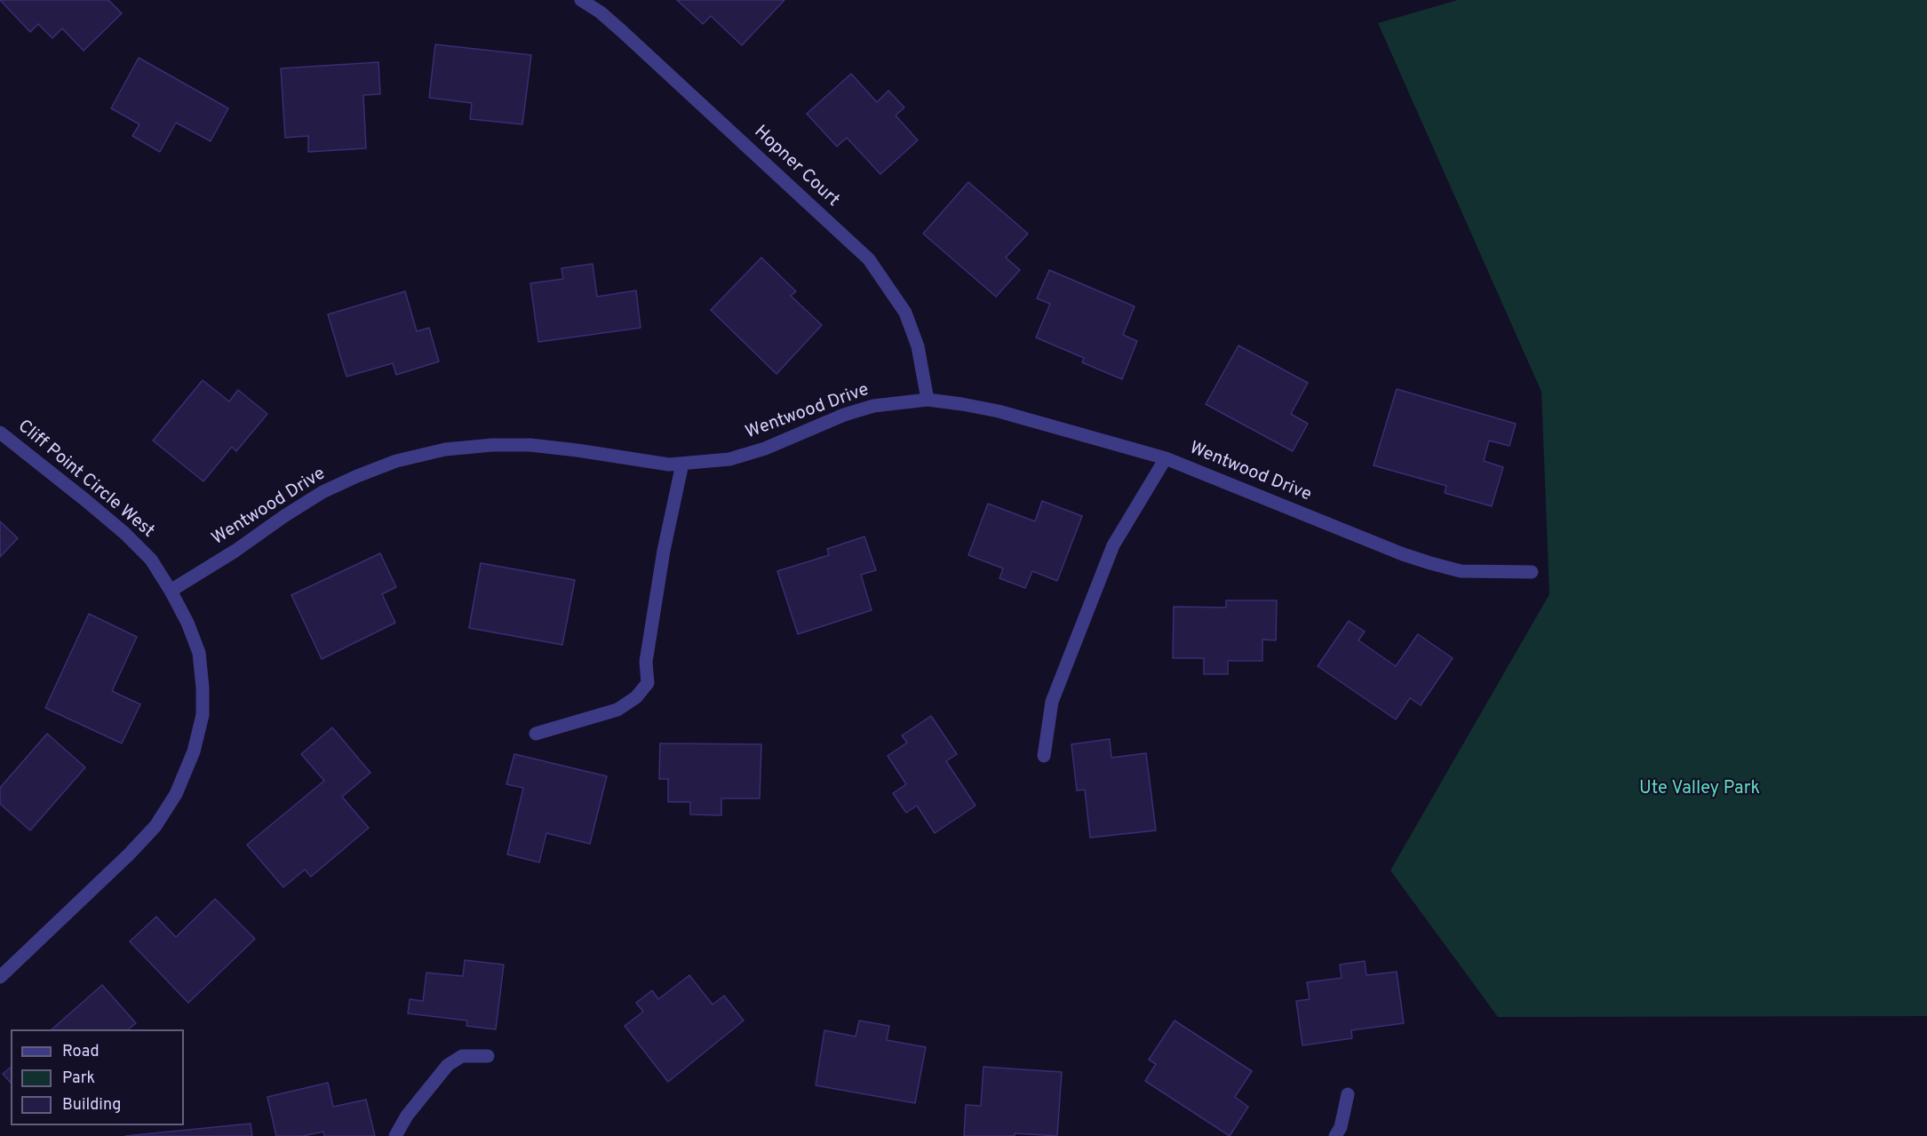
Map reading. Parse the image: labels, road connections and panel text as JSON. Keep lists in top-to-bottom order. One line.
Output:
{"streets":{"street":["Hopner Court","Wentwood Drive","Cliff Point Circle West"]},"crossings":[["Hopner Court","Wentwood Drive"],["Wentwood Drive","Cliff Point Circle West"]],"parks":["Ute Valley Park"],"legend":["Road","Park","Building"]}
